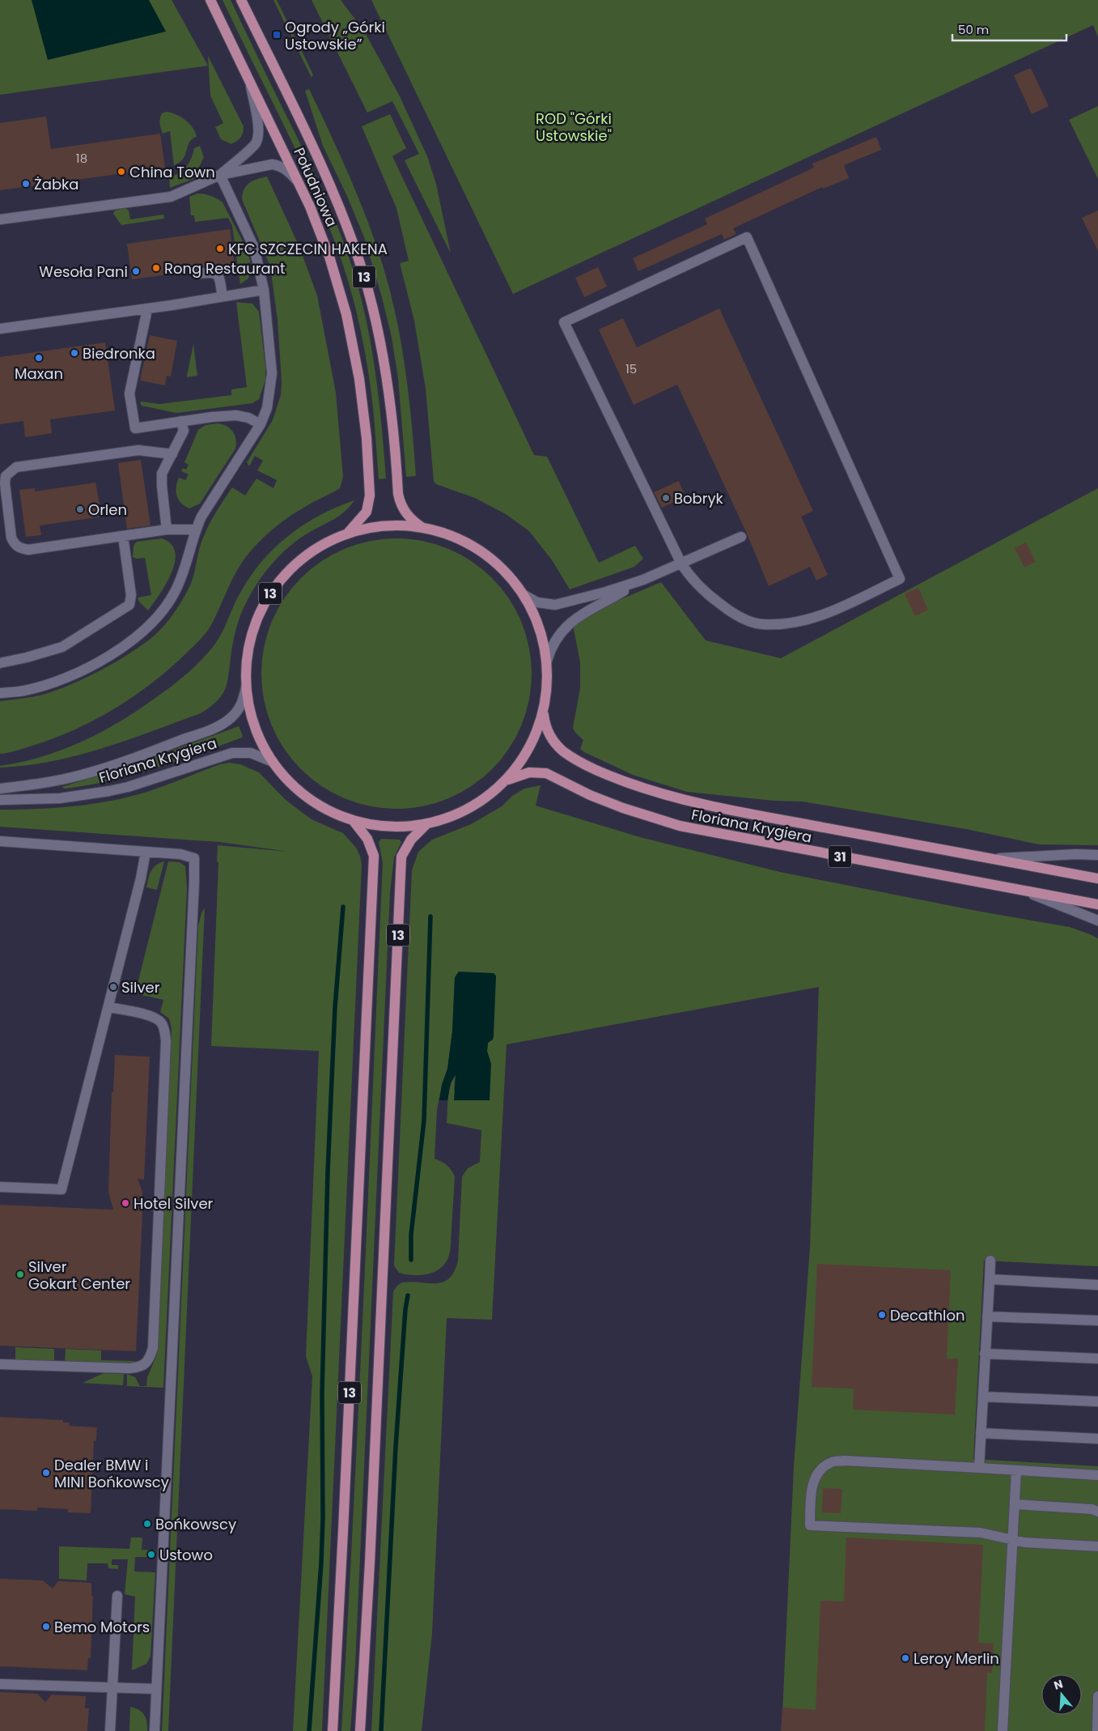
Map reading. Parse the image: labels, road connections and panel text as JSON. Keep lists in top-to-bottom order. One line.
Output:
{"streets":{"main road":["Południowa","13","Floriana Krygiera","31"]},"crossings":[["Południowa","13"],["13","Floriana Krygiera"]],"parks":["ROD \"Górki Ustowskie\""],"places":{"transit":["Ogrody „Górki Ustowskie”"],"other":["China Town","Żabka","KFC SZCZECIN HAKENA","Rong Restaurant","Wesoła Pani","Biedronka","Maxan","Bobryk","Orlen","Silver","Hotel Silver","Silver Gokart Center","Decathlon","Dealer BMW i MINI Bońkowscy","Bońkowscy","Ustowo","Bemo Motors","Leroy Merlin"]},"house_numbers":["18","15"],"scale_bar":"50 m","north":"top"}
